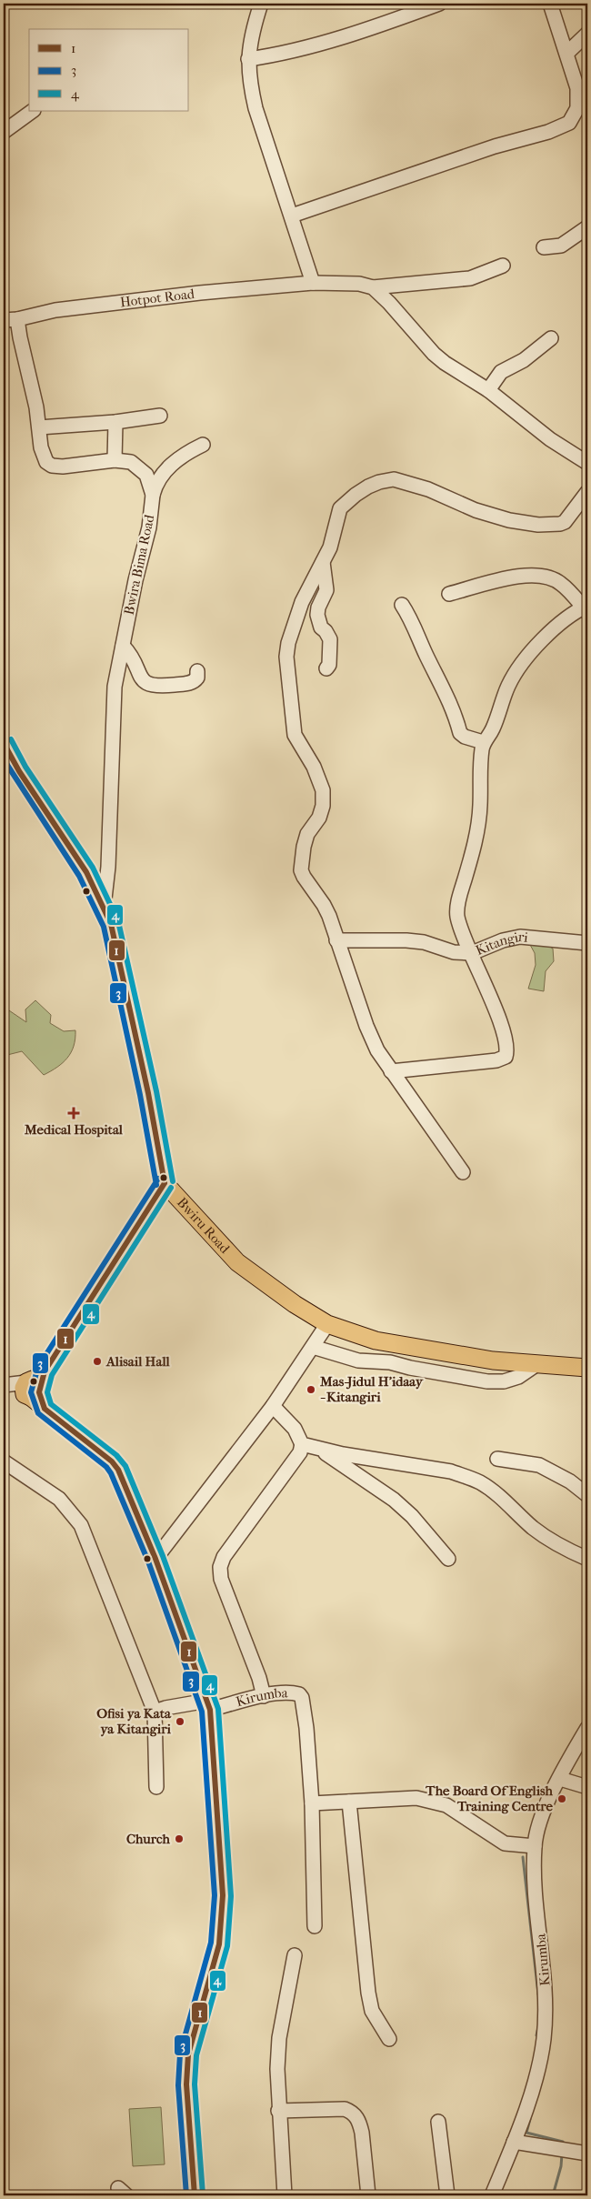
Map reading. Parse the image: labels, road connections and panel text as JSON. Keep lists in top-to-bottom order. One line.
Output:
{"streets":{"main road":["Bwiru Road"],"street":["Hotpot Road","Bwira Bima Road","Kitangiri","Kirumba"]},"crossings":[["Hotpot Road","Bwira Bima Road"]],"places":{"health":["Medical Hospital"],"other":["Alisail Hall","Mas-Jidul H'idaay - Kitangiri","Ofisi ya Kata ya Kitangiri","The Board Of English Training Centre","Church"]},"lines":["transit line 4","transit line 1","transit line 3"],"legend":["1","3","4"]}
